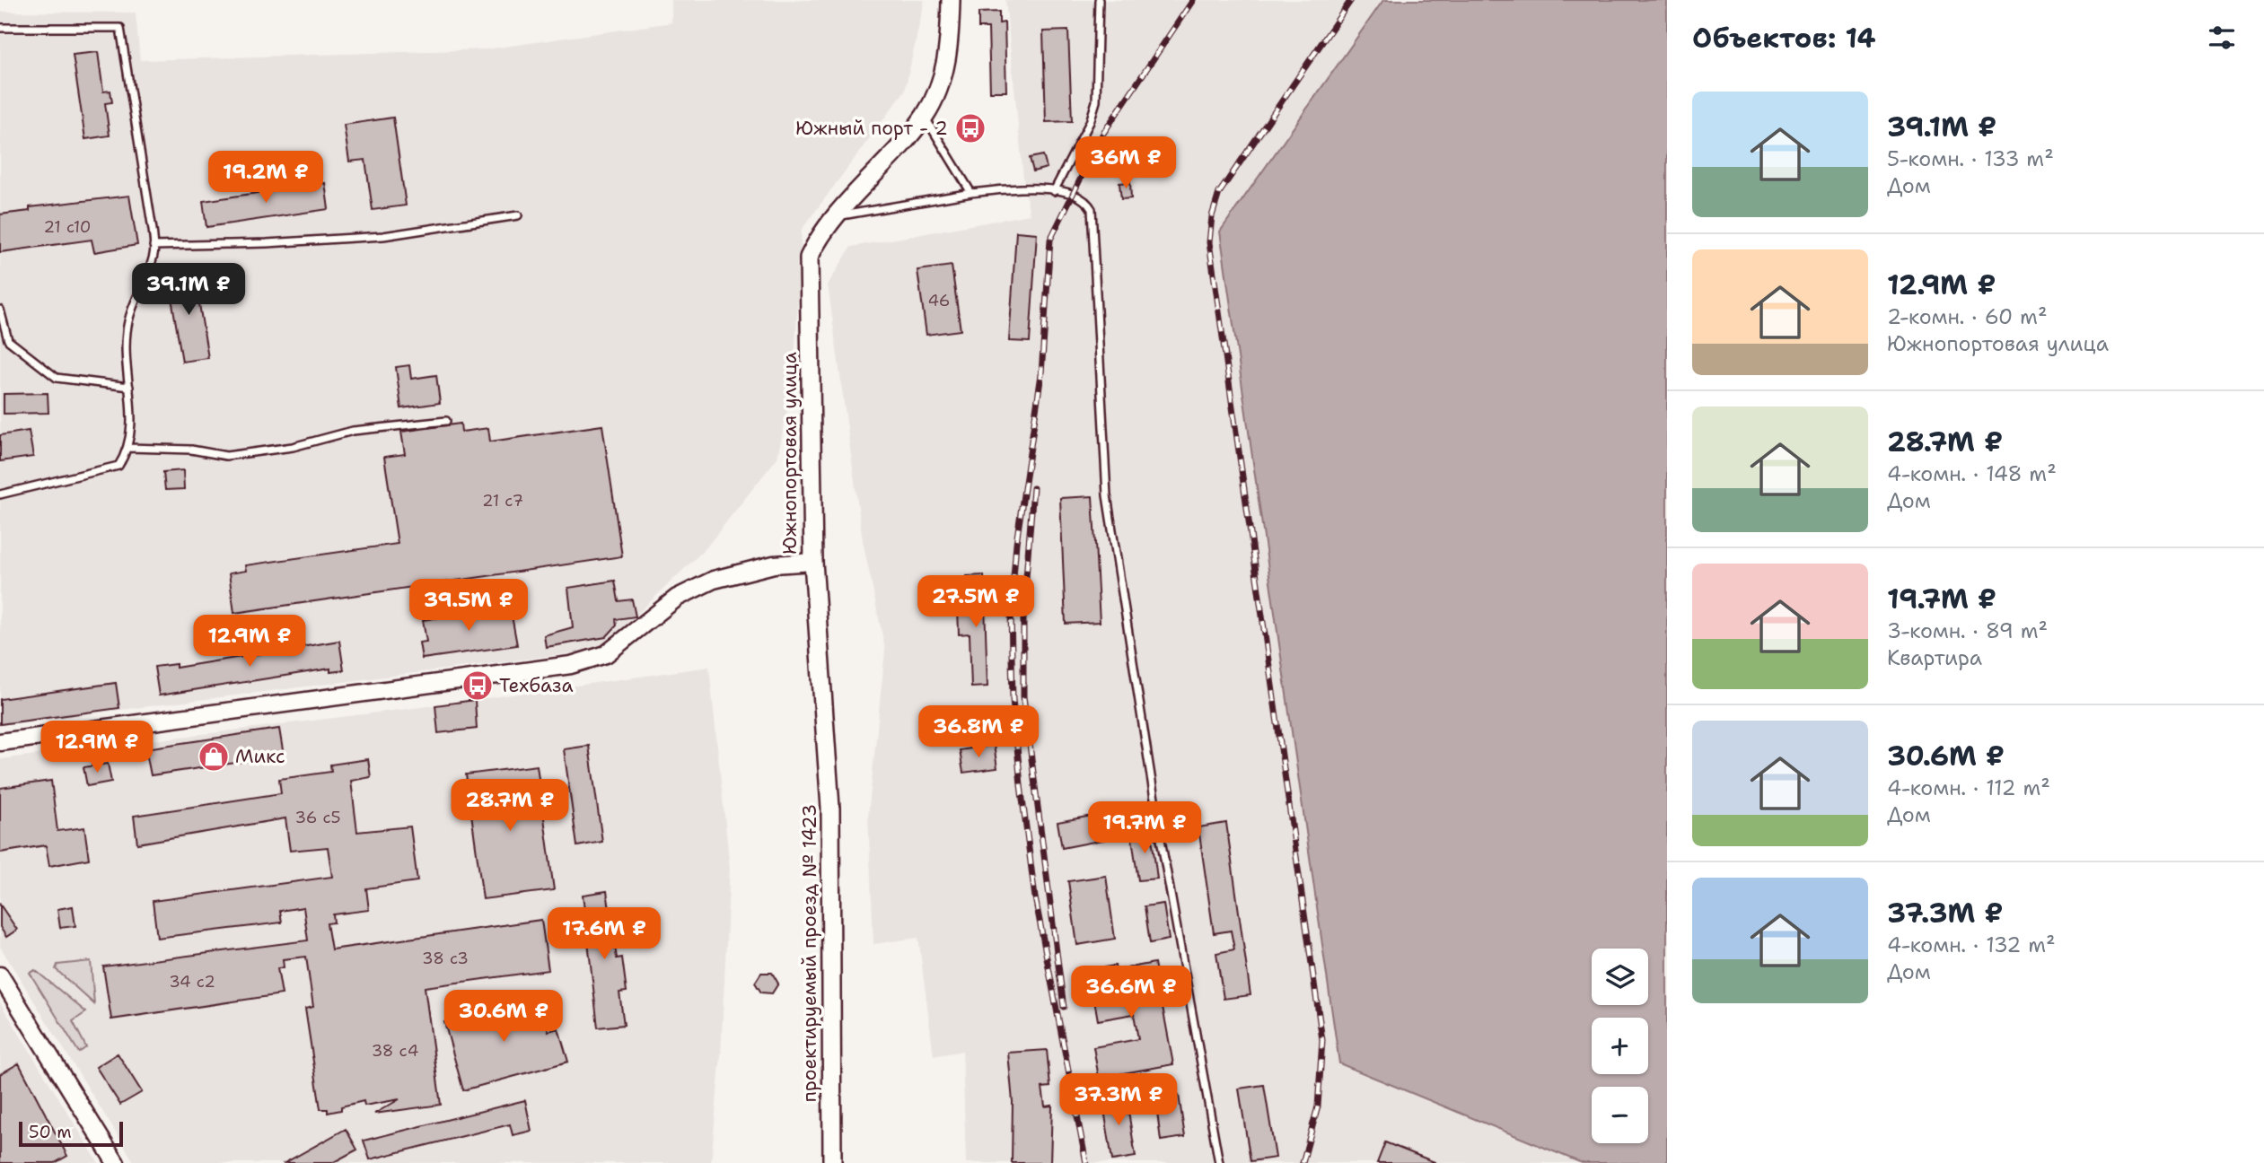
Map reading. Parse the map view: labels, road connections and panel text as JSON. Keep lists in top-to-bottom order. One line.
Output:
{"streets":{"main road":["Южнопортовая улица","проектируемый проезд № 1423"]},"crossings":[["Южнопортовая улица","проектируемый проезд № 1423"]],"places":{"bus stop":["Южный порт - 2","Техбаза"],"shop":["Микс"]},"house_numbers":["21 с10","46","21 с7","36 c5","38 с3","34 с2","38 с4"],"scale_bar":"50 m","page":{"heading":"Объектов: 14","list":[{"name":"39.1M ₽","note":"5-комн. · 133 m² · Дом"},{"name":"12.9M ₽","note":"2-комн. · 60 m² · Южнопортовая улица"},{"name":"28.7M ₽","note":"4-комн. · 148 m² · Дом"},{"name":"19.7M ₽","note":"3-комн. · 89 m² · Квартира"},{"name":"30.6M ₽","note":"4-комн. · 112 m² · Дом"},{"name":"37.3M ₽","note":"4-комн. · 132 m² · Дом"}],"price":["36M ₽","19.2M ₽","39.1M ₽","27.5M ₽","39.5M ₽","12.9M ₽","36.8M ₽","12.9M ₽","28.7M ₽","19.7M ₽","17.6M ₽","36.6M ₽","30.6M ₽","37.3M ₽"],"map_buttons":["+","−"],"scale":"50 m"}}
